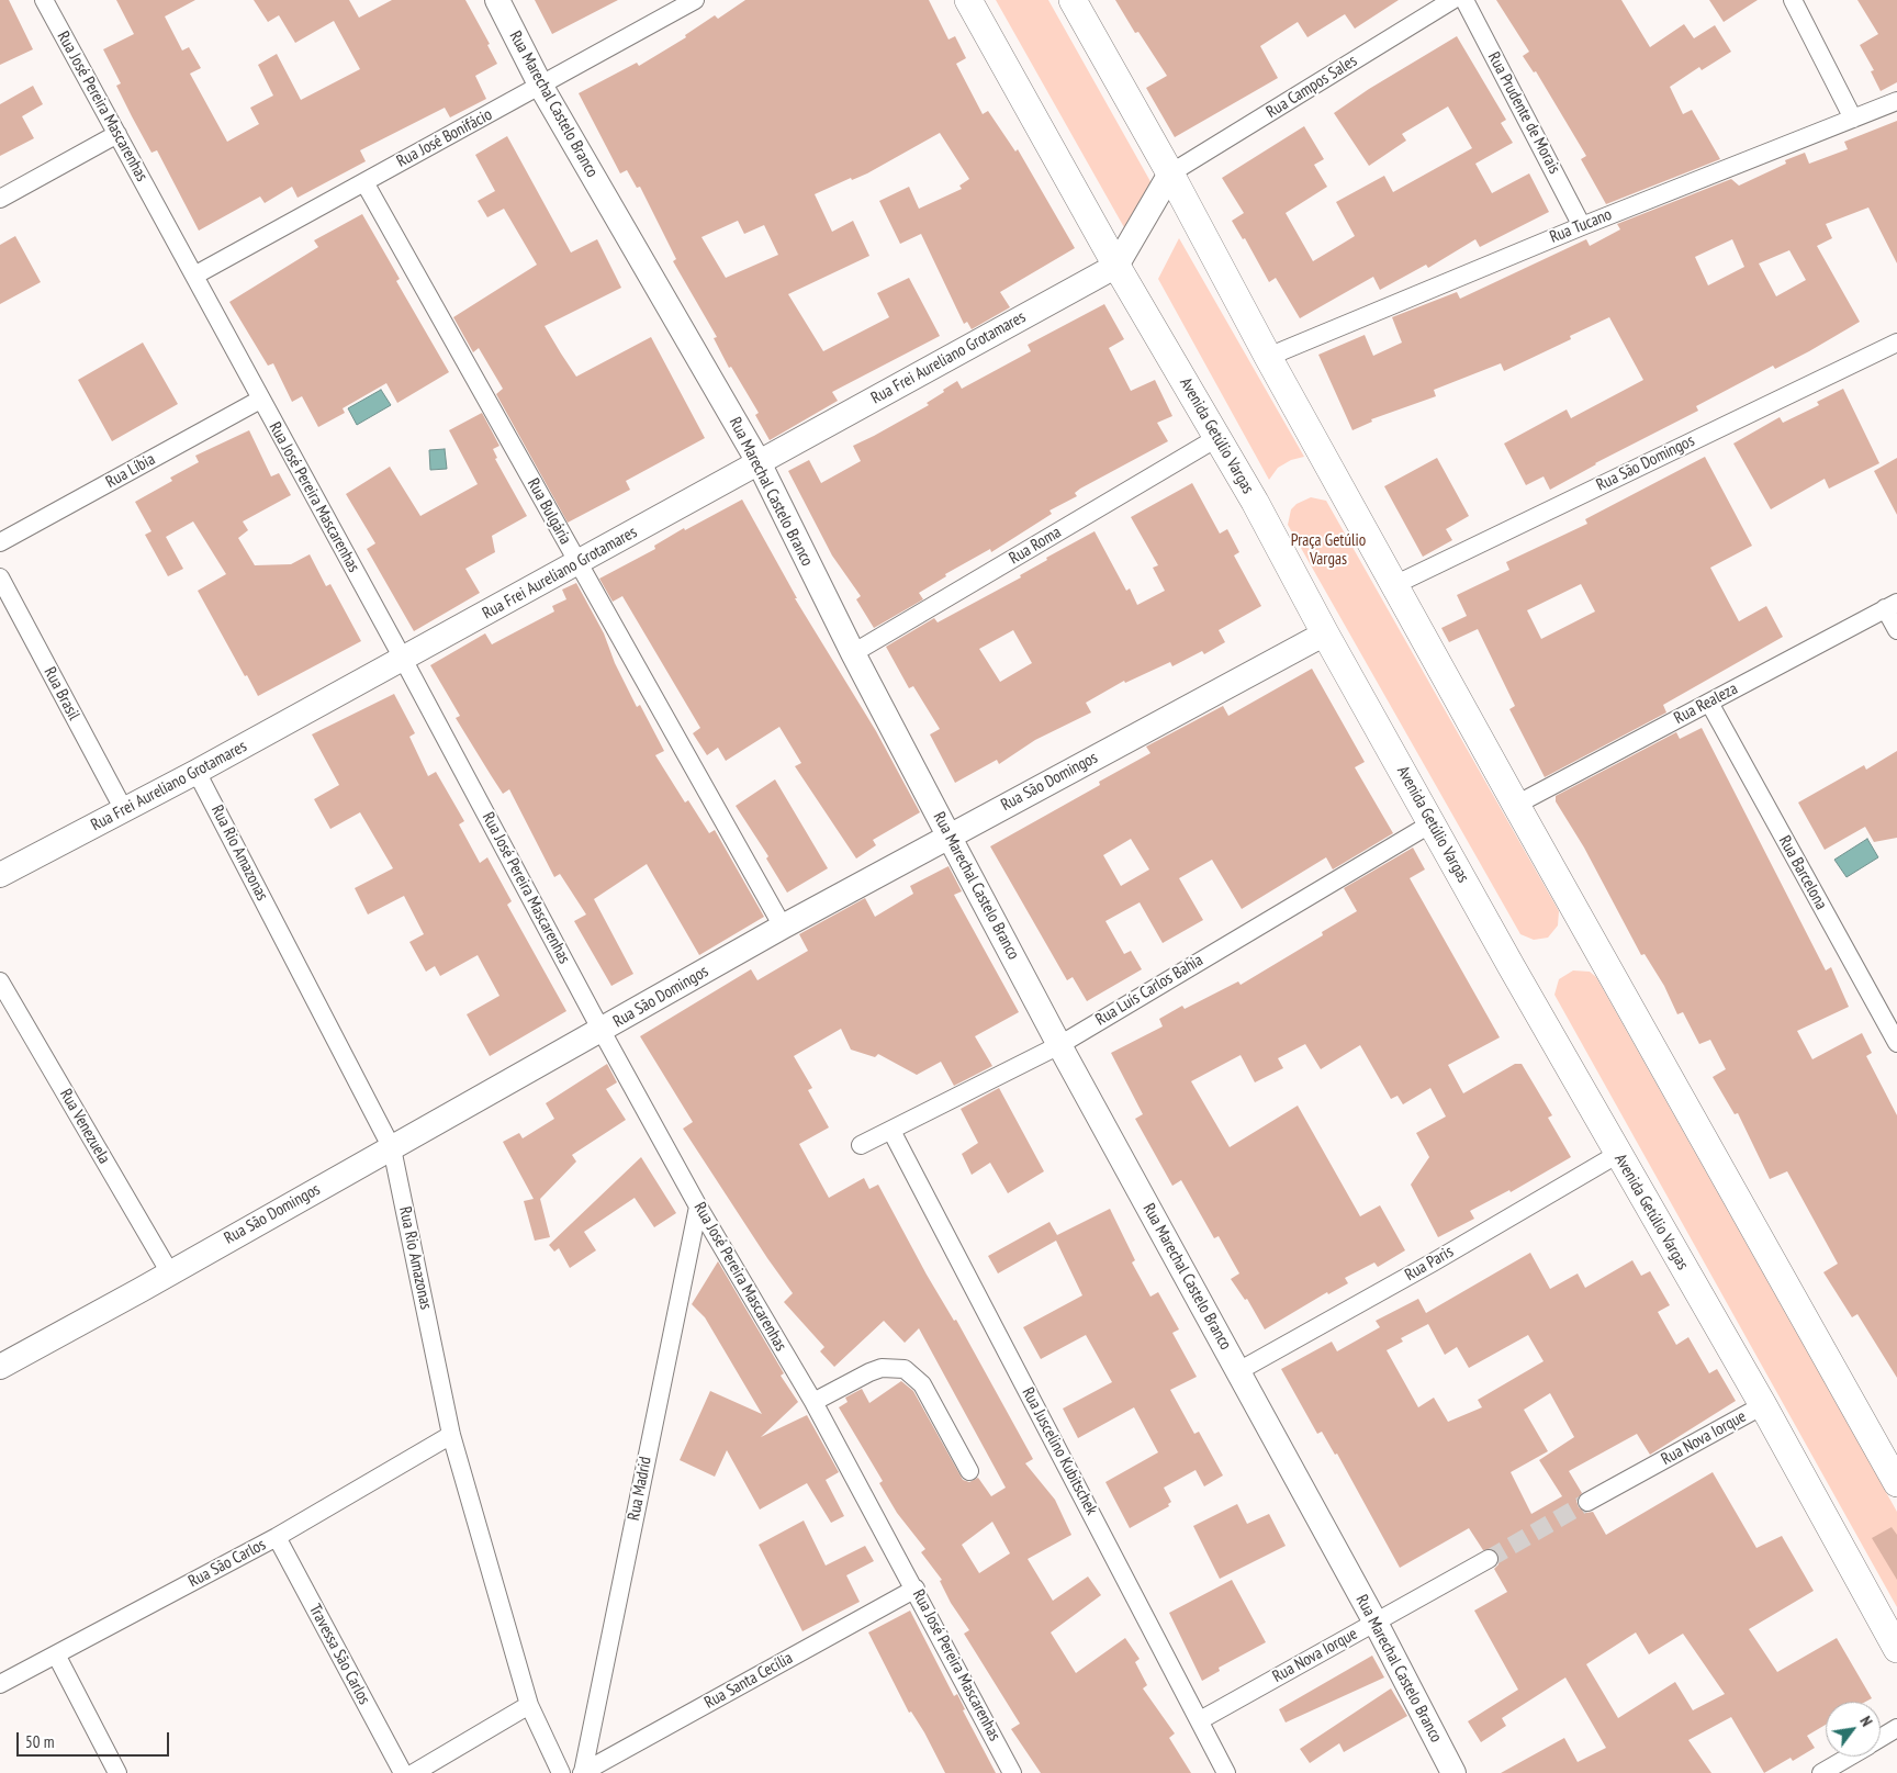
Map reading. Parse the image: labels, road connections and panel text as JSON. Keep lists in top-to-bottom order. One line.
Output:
{"streets":{"main road":["Avenida Getúlio Vargas"],"street":["Rua Campos Sales","Rua Marechal Castelo Branco","Rua José Pereira Mascarenhas","Rua Prudente de Morais","Rua José Bonifácio","Rua Tucano","Rua Frei Aureliano Grotamares","Rua São Domingos","Rua Líbia","Rua Bulgária","Rua Roma","Rua Brasil","Rua Realeza","Rua Rio Amazonas","Rua Barcelona","Rua Luís Carlos Bahia","Rua Venezuela","Rua Paris","Rua Nova Iorque","Rua Juscelino Kubitschek","Rua Madrid","Rua São Carlos","Travessa São Carlos","Rua Santa Cecília"]},"crossings":[["Rua Marechal Castelo Branco","Rua José Bonifácio"],["Rua Marechal Castelo Branco","Rua Frei Aureliano Grotamares"],["Rua Marechal Castelo Branco","Rua São Domingos"],["Rua Marechal Castelo Branco","Rua Roma"],["Rua Marechal Castelo Branco","Rua Luís Carlos Bahia"],["Rua Marechal Castelo Branco","Rua Paris"],["Rua Marechal Castelo Branco","Rua Nova Iorque"],["Rua José Pereira Mascarenhas","Rua José Bonifácio"],["Rua José Pereira Mascarenhas","Rua Frei Aureliano Grotamares"],["Rua José Pereira Mascarenhas","Rua São Domingos"],["Rua José Pereira Mascarenhas","Rua Líbia"],["Rua José Pereira Mascarenhas","Rua Madrid"],["Rua José Pereira Mascarenhas","Rua Santa Cecília"],["Rua Prudente de Morais","Rua Tucano"],["Rua José Bonifácio","Rua Bulgária"],["Rua Frei Aureliano Grotamares","Avenida Getúlio Vargas"],["Rua Frei Aureliano Grotamares","Rua Bulgária"],["Rua Frei Aureliano Grotamares","Rua Brasil"],["Rua Frei Aureliano Grotamares","Rua Rio Amazonas"],["Avenida Getúlio Vargas","Rua São Domingos"],["Avenida Getúlio Vargas","Rua Roma"],["Avenida Getúlio Vargas","Rua Luís Carlos Bahia"],["Avenida Getúlio Vargas","Rua Paris"],["Avenida Getúlio Vargas","Rua Nova Iorque"],["Rua São Domingos","Rua Bulgária"],["Rua São Domingos","Rua Rio Amazonas"],["Rua São Domingos","Rua Venezuela"],["Rua Realeza","Rua Barcelona"],["Rua Rio Amazonas","Rua São Carlos"],["Rua Luís Carlos Bahia","Rua Juscelino Kubitschek"],["Rua Nova Iorque","Rua Juscelino Kubitschek"],["Rua Madrid","Rua Santa Cecília"],["Rua São Carlos","Travessa São Carlos"]],"parks":["Praça Getúlio Vargas"],"scale_bar":"50 m","north":"top right"}
